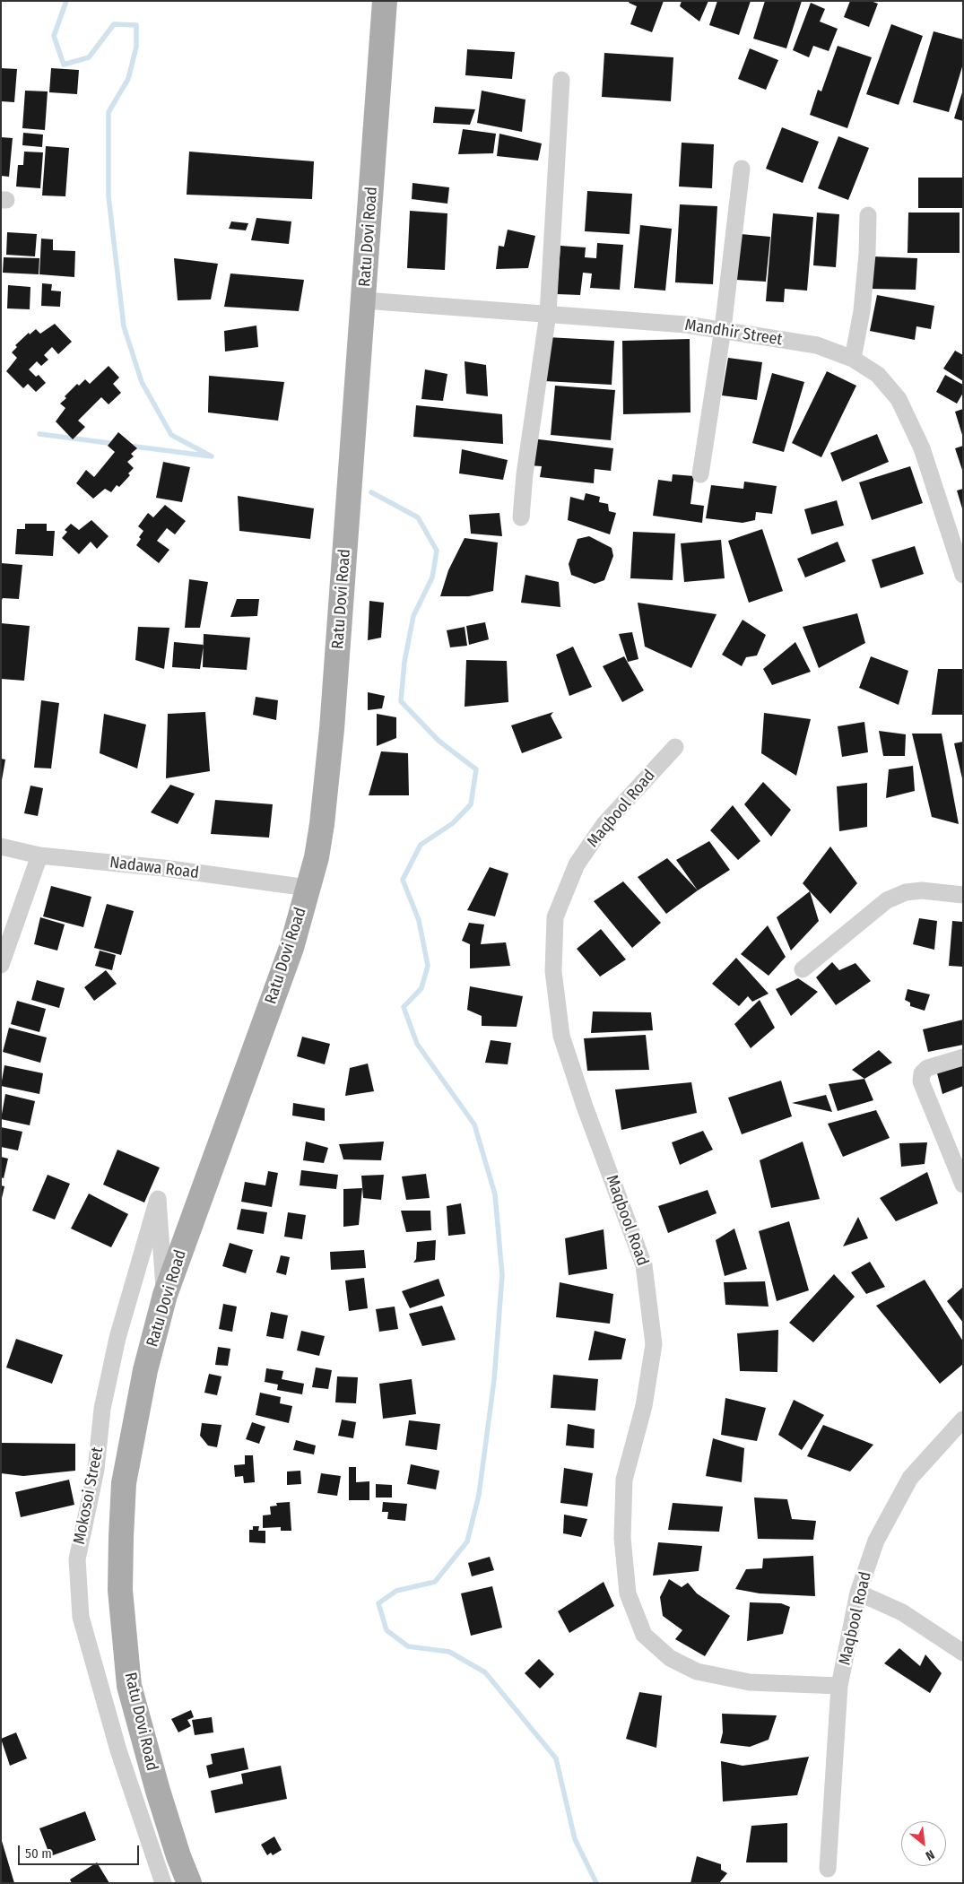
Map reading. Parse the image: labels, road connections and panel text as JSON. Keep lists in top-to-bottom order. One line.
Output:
{"streets":{"main road":["Ratu Dovi Road"],"street":["Mandhir Street","Maqbool Road","Nadawa Road","Mokosoi Street"]},"crossings":[["Ratu Dovi Road","Mandhir Street"],["Ratu Dovi Road","Nadawa Road"],["Ratu Dovi Road","Mokosoi Street"]],"scale_bar":"50 m","north":"bottom right"}
